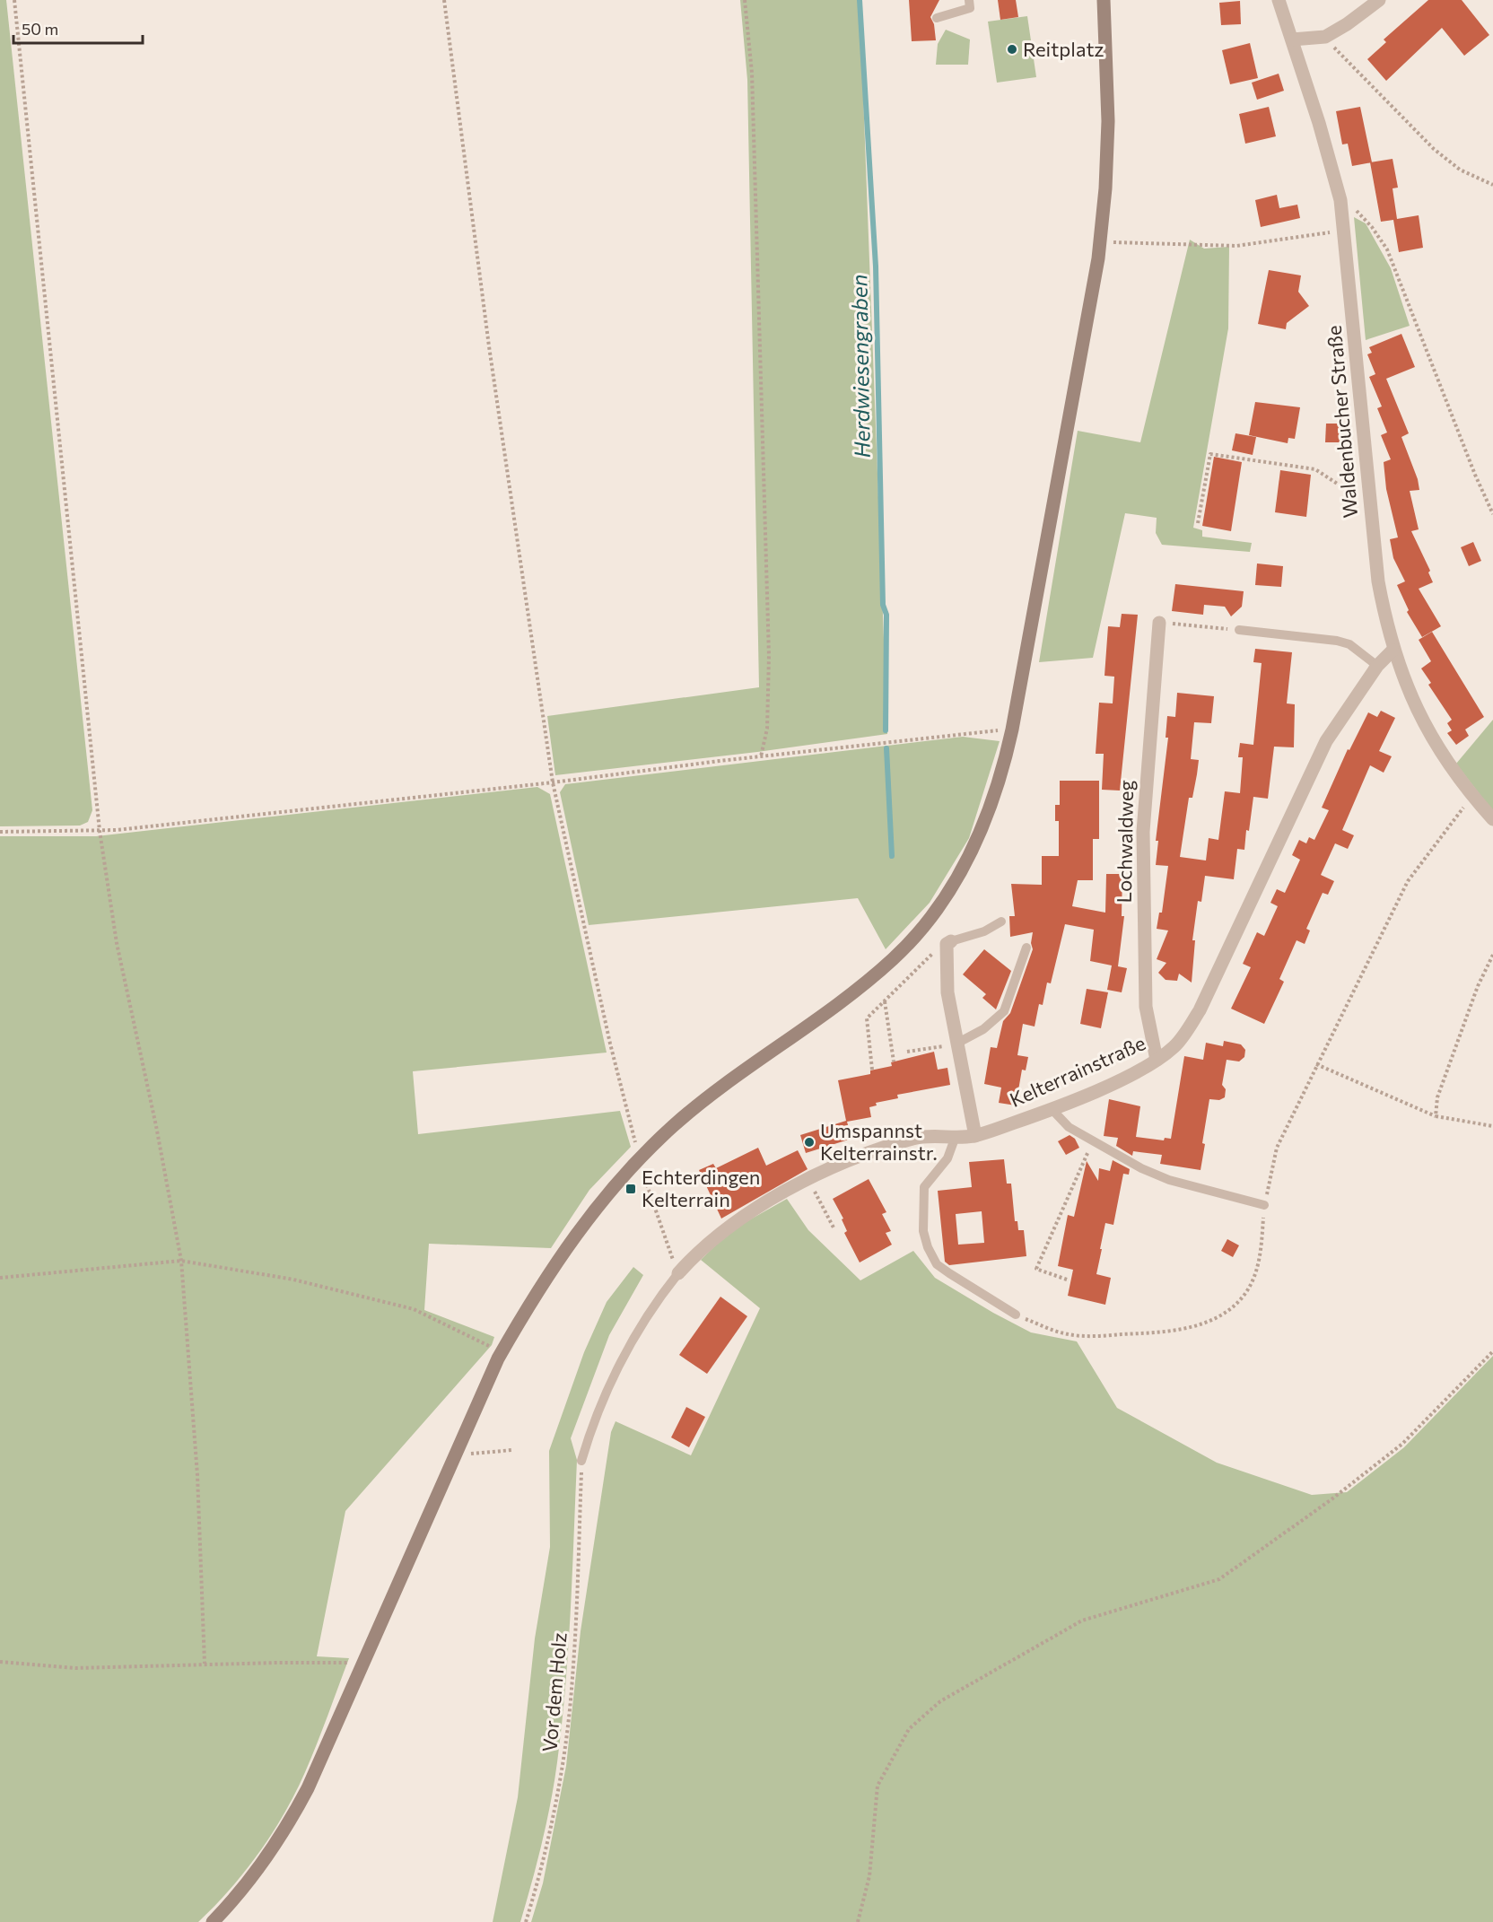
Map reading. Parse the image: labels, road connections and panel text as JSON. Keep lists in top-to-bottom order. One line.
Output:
{"streets":{"street":["Waldenbucher Straße","Lochwaldweg","Kelterrainstraße"],"path":["Vor dem Holz"]},"crossings":[["Waldenbucher Straße","Kelterrainstraße"],["Lochwaldweg","Kelterrainstraße"]],"water":["Herdwiesengraben"],"places":{"other":["Reitplatz","Umspannst Kelterrainstr."],"transit":["Echterdingen Kelterrain"]},"scale_bar":"50 m"}
